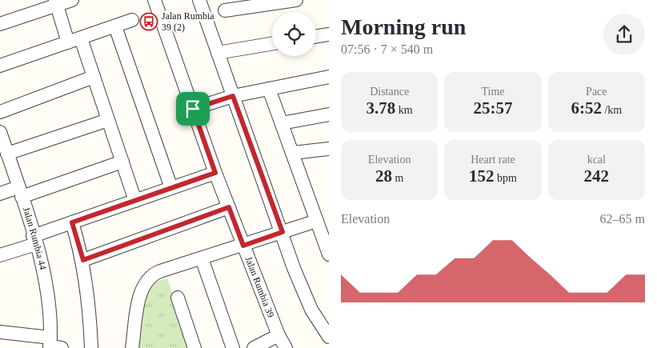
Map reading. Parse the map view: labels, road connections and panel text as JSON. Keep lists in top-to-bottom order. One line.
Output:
{"streets":{"street":["Jalan Rumbia 44","Jalan Rumbia 39"]},"places":{"bus stop":["Jalan Rumbia 39 (2)"]},"page":{"heading":["Morning run","07:56 · 7 × 540 m"],"stats":[["Distance","3.78 km"],["Time","25:57"],["Pace","6:52 /km"],["Elevation","28 m"],["Heart rate","152 bpm"],["kcal","242"]],"chart":["Elevation","62–65 m"]}}
